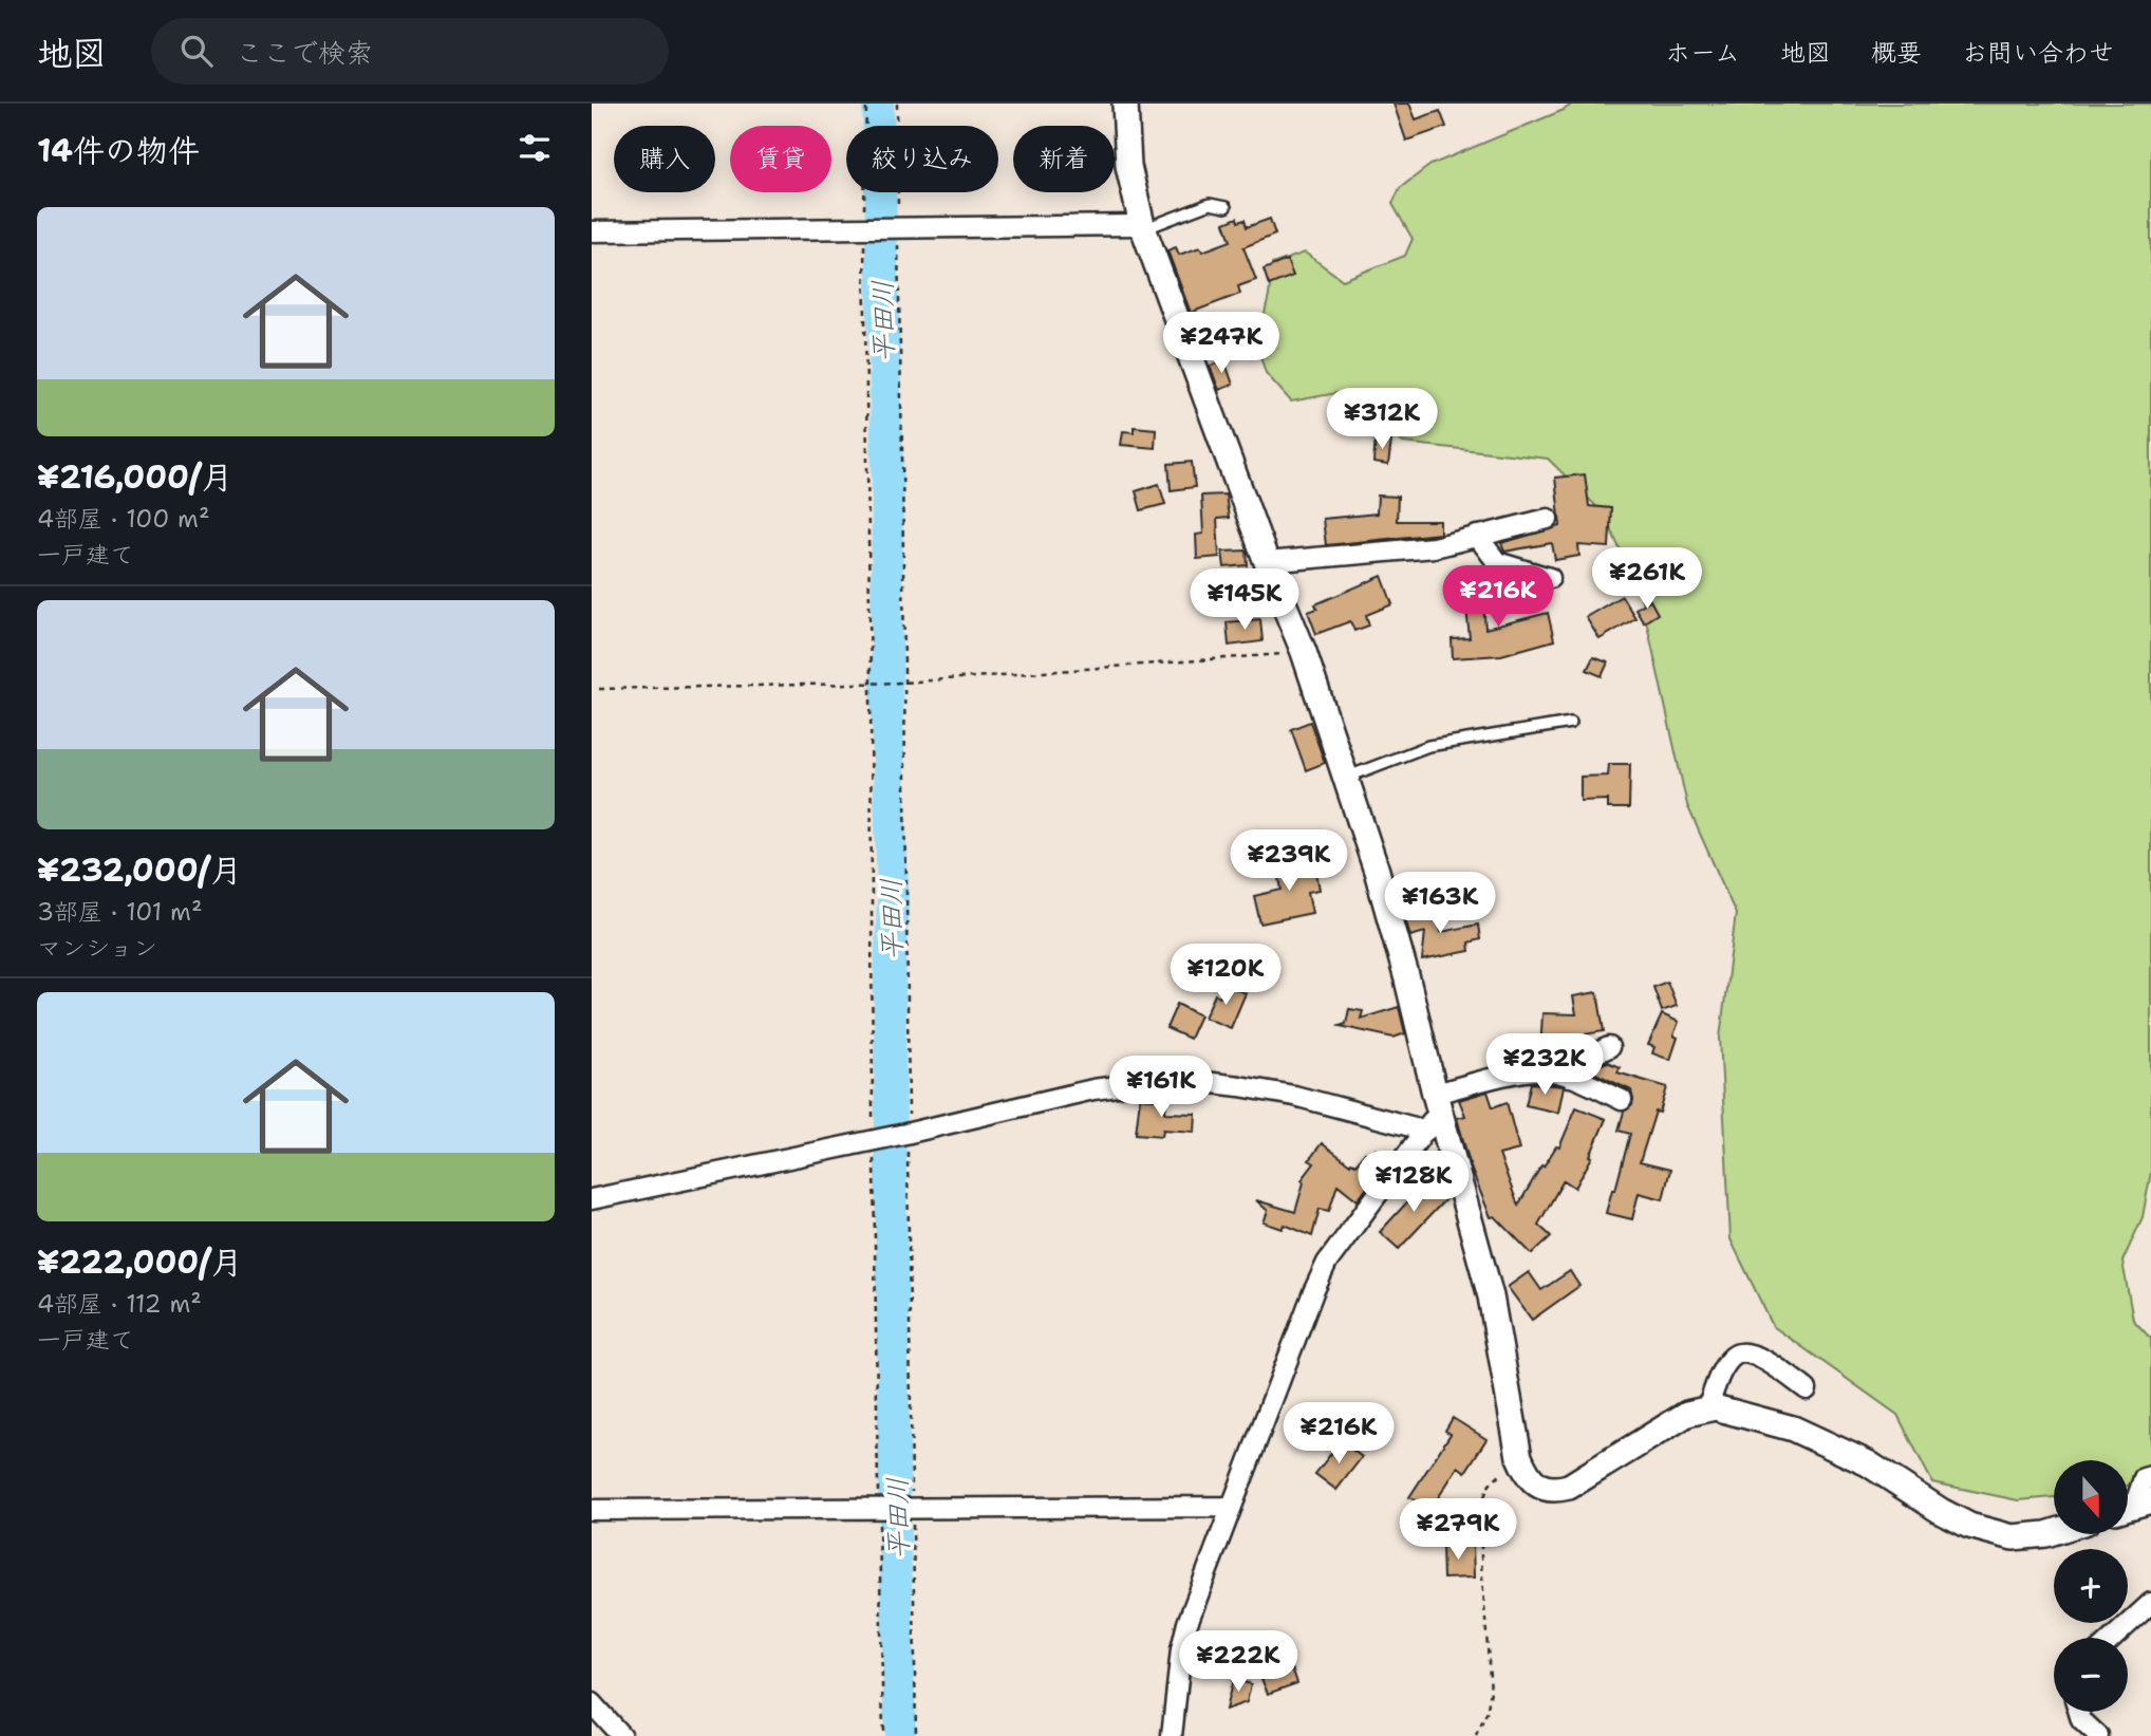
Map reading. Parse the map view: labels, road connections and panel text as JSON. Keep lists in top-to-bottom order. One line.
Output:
{"water":["平田川"],"north":"bottom","page":{"header":"地図","search":"ここで検索","nav":["ホーム","地図","概要","お問い合わせ"],"heading":"14件の物件","chip":["購入","賃貸","絞り込み","新着"],"list":[{"name":"¥216,000/月","note":"4部屋 · 100 m² · 一戸建て"},{"name":"¥232,000/月","note":"3部屋 · 101 m² · マンション"},{"name":"¥222,000/月","note":"4部屋 · 112 m² · 一戸建て"}],"price":["¥247K","¥312K","¥261K","¥216K","¥145K","¥239K","¥163K","¥120K","¥232K","¥161K","¥128K","¥216K","¥279K","¥222K"],"map_buttons":["+","−"]}}
